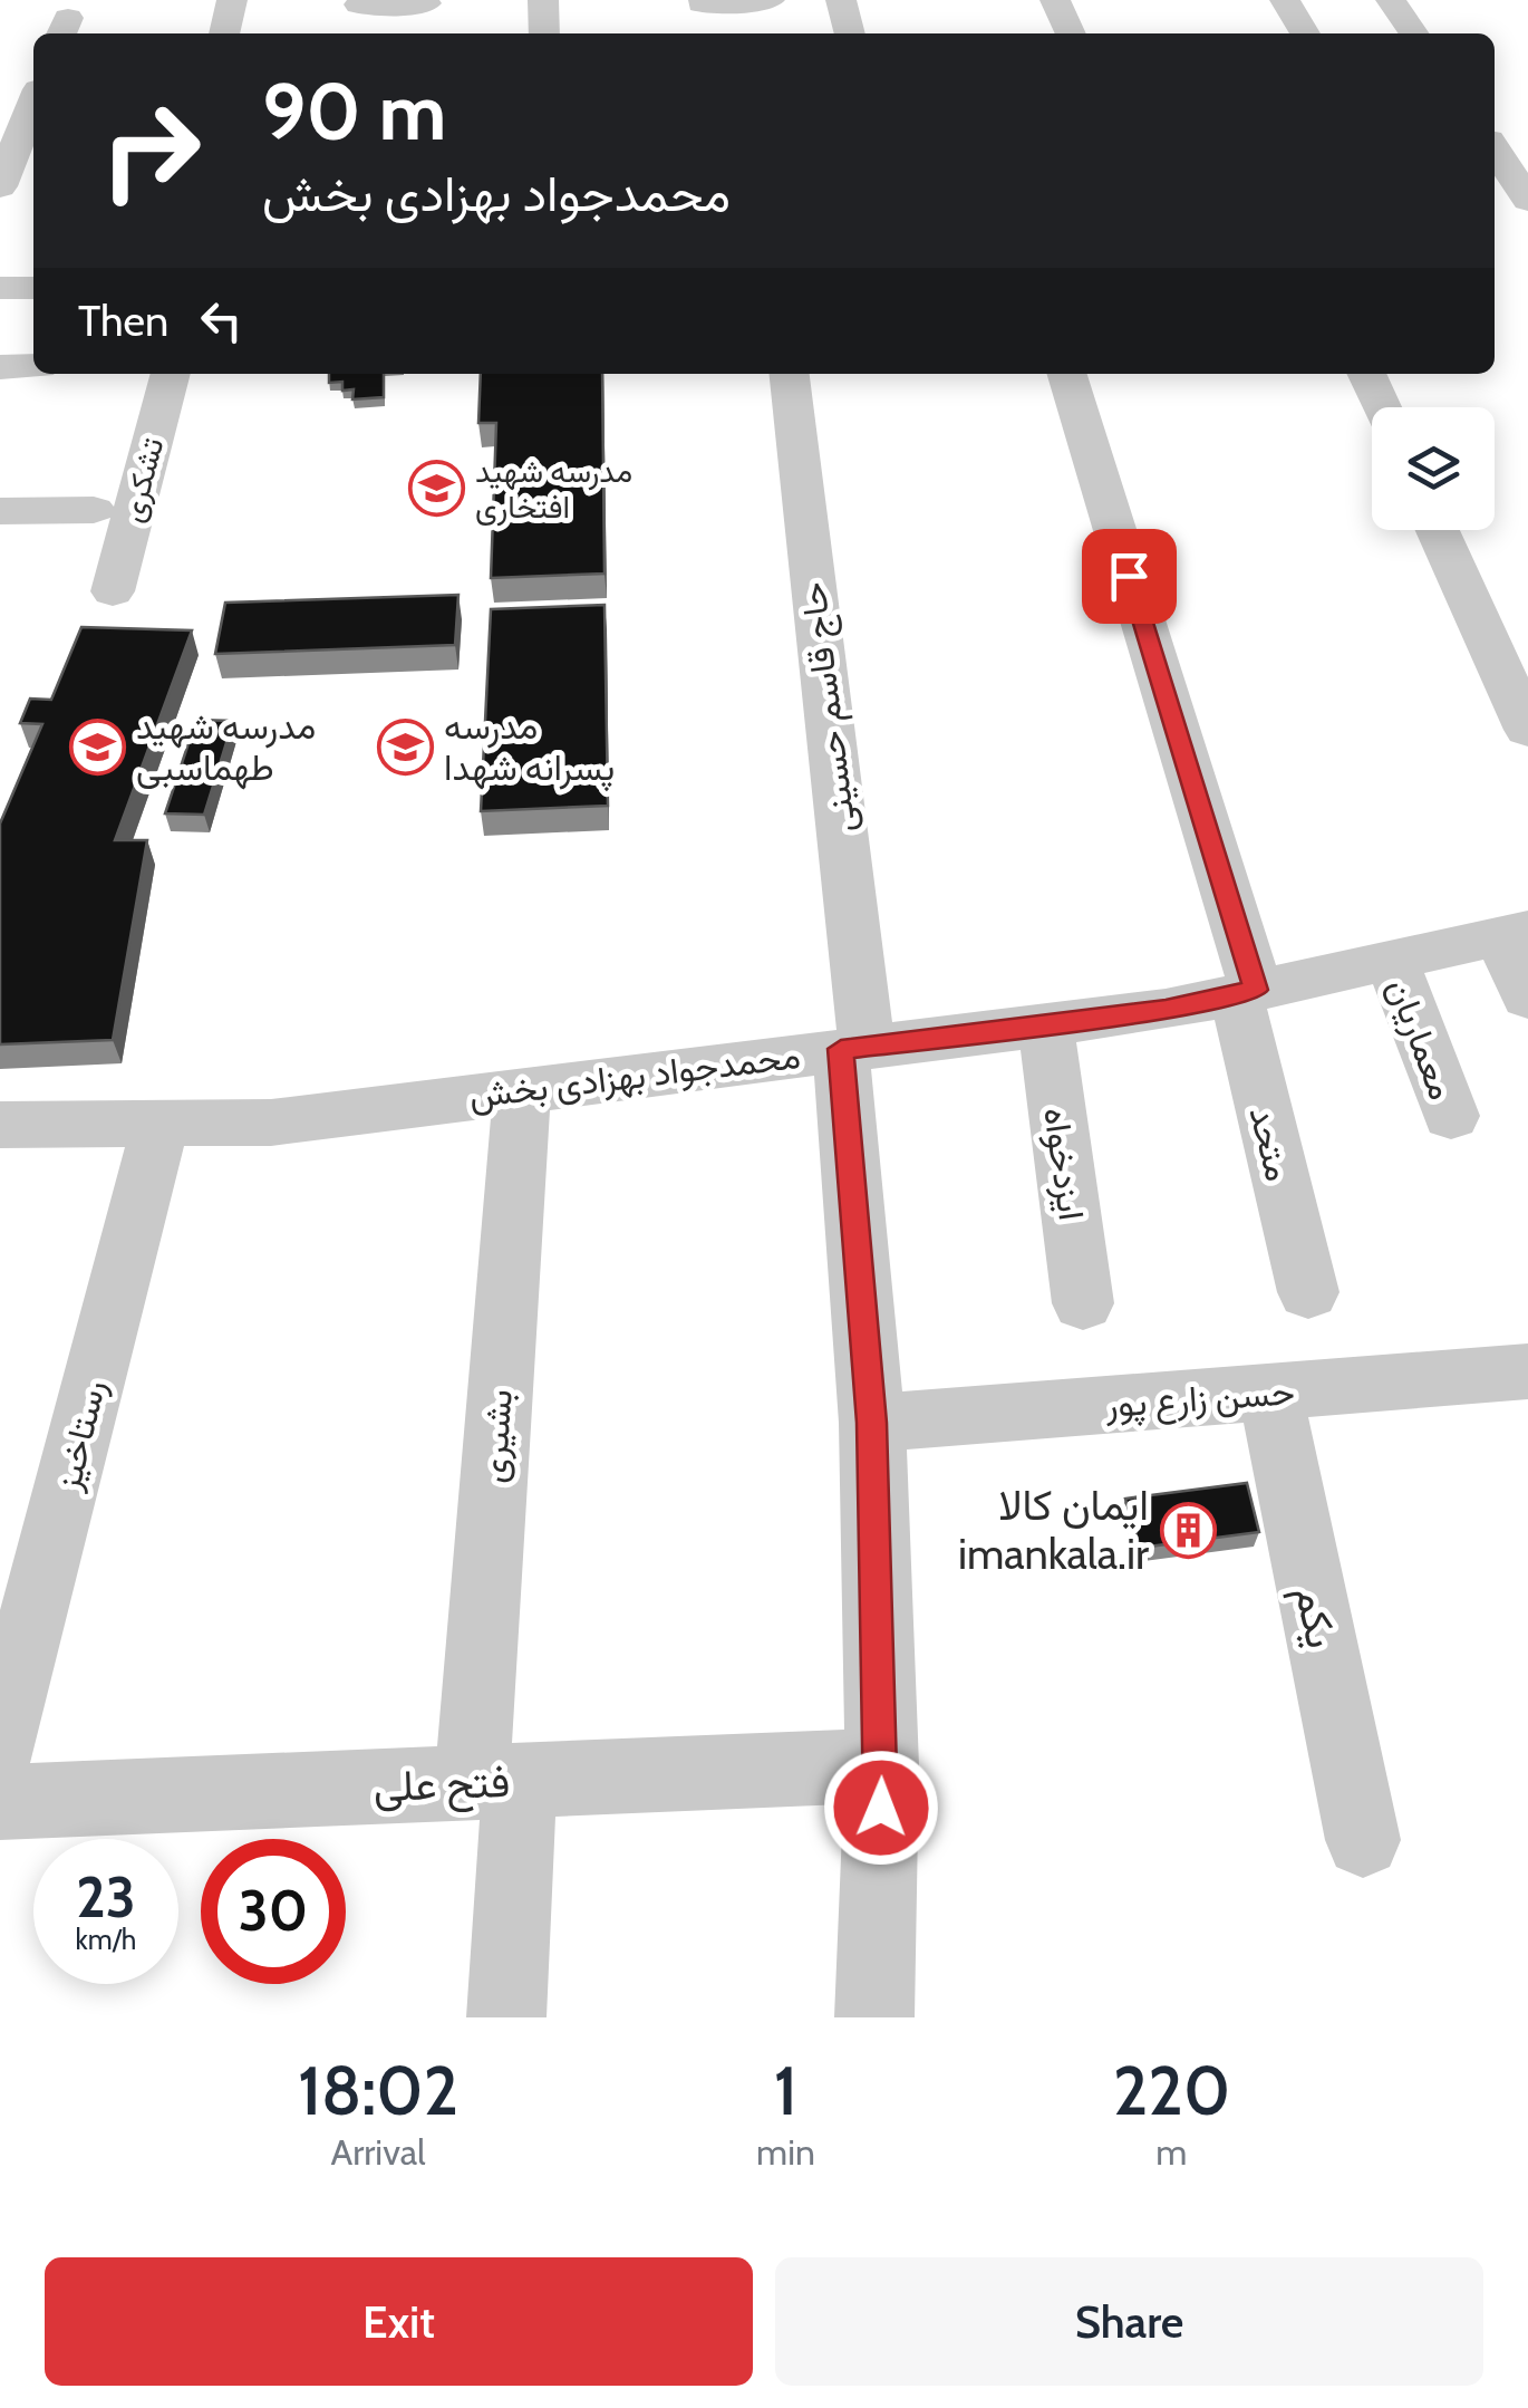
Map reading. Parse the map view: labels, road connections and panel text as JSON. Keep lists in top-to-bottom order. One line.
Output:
{"streets":{"street":["تشکری","حاج قاسم حسینی","معماریان","محمدجواد بهزادی بخش","متحد","ایزدخواه","حسن زارع پور","رستاخیز","بشیری","یکم","فتح علی"]},"crossings":[["حاج قاسم حسینی","محمدجواد بهزادی بخش"],["حاج قاسم حسینی","حسن زارع پور"],["حاج قاسم حسینی","فتح علی"],["معماریان","محمدجواد بهزادی بخش"],["محمدجواد بهزادی بخش","متحد"],["محمدجواد بهزادی بخش","ایزدخواه"],["محمدجواد بهزادی بخش","رستاخیز"],["محمدجواد بهزادی بخش","بشیری"],["حسن زارع پور","یکم"],["بشیری","فتح علی"]],"places":{"school or university":["مدرسه شهید افتخاری","مدرسه شهید طهماسبی","مدرسه پسرانه شهدا"],"building":["ایمان کالا imankala.ir"]},"page":{"turn":["90 m","محمدجواد بهزادی بخش"],"then":"Then","speed":"23 km/h","limit":"30","eta":["18:02","Arrival","1","min","220","m"],"buttons":["Exit","Share"]}}
